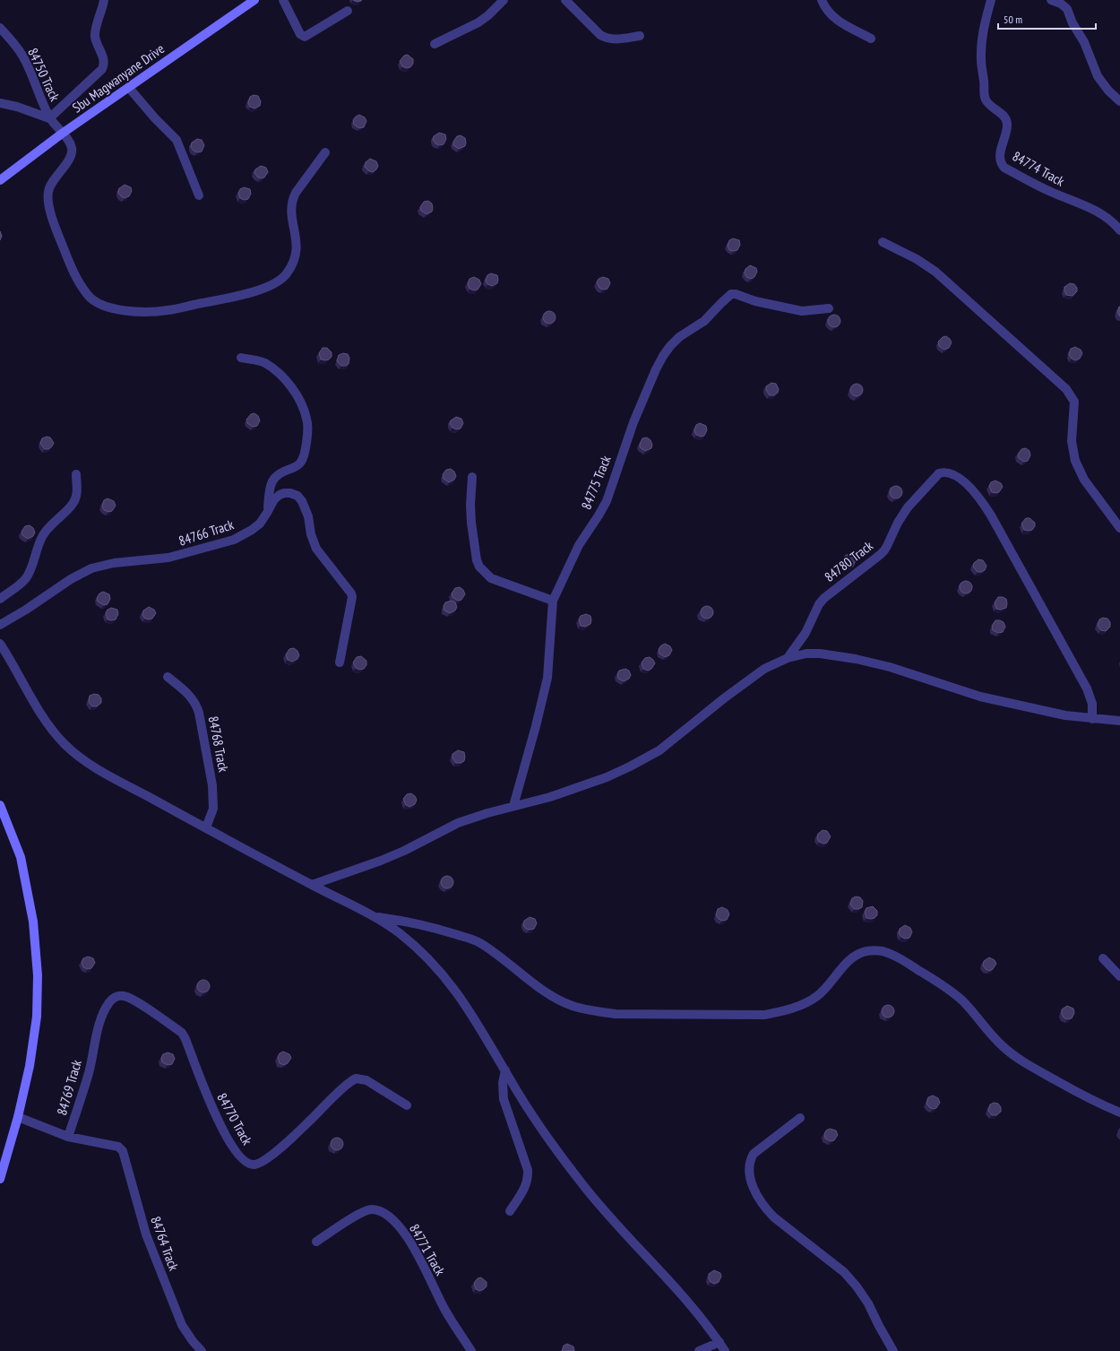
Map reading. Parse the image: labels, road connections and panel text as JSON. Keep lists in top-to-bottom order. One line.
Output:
{"streets":{"main road":["Sbu Magwanyane Drive"],"street":["84750 Track","84774 Track","84775 Track","84766 Track","84780 Track","84768 Track","84769 Track","84770 Track","84764 Track","84771 Track"]},"crossings":[["84750 Track","Sbu Magwanyane Drive"],["84769 Track","84770 Track"],["84769 Track","84764 Track"]],"scale_bar":"50 m"}
